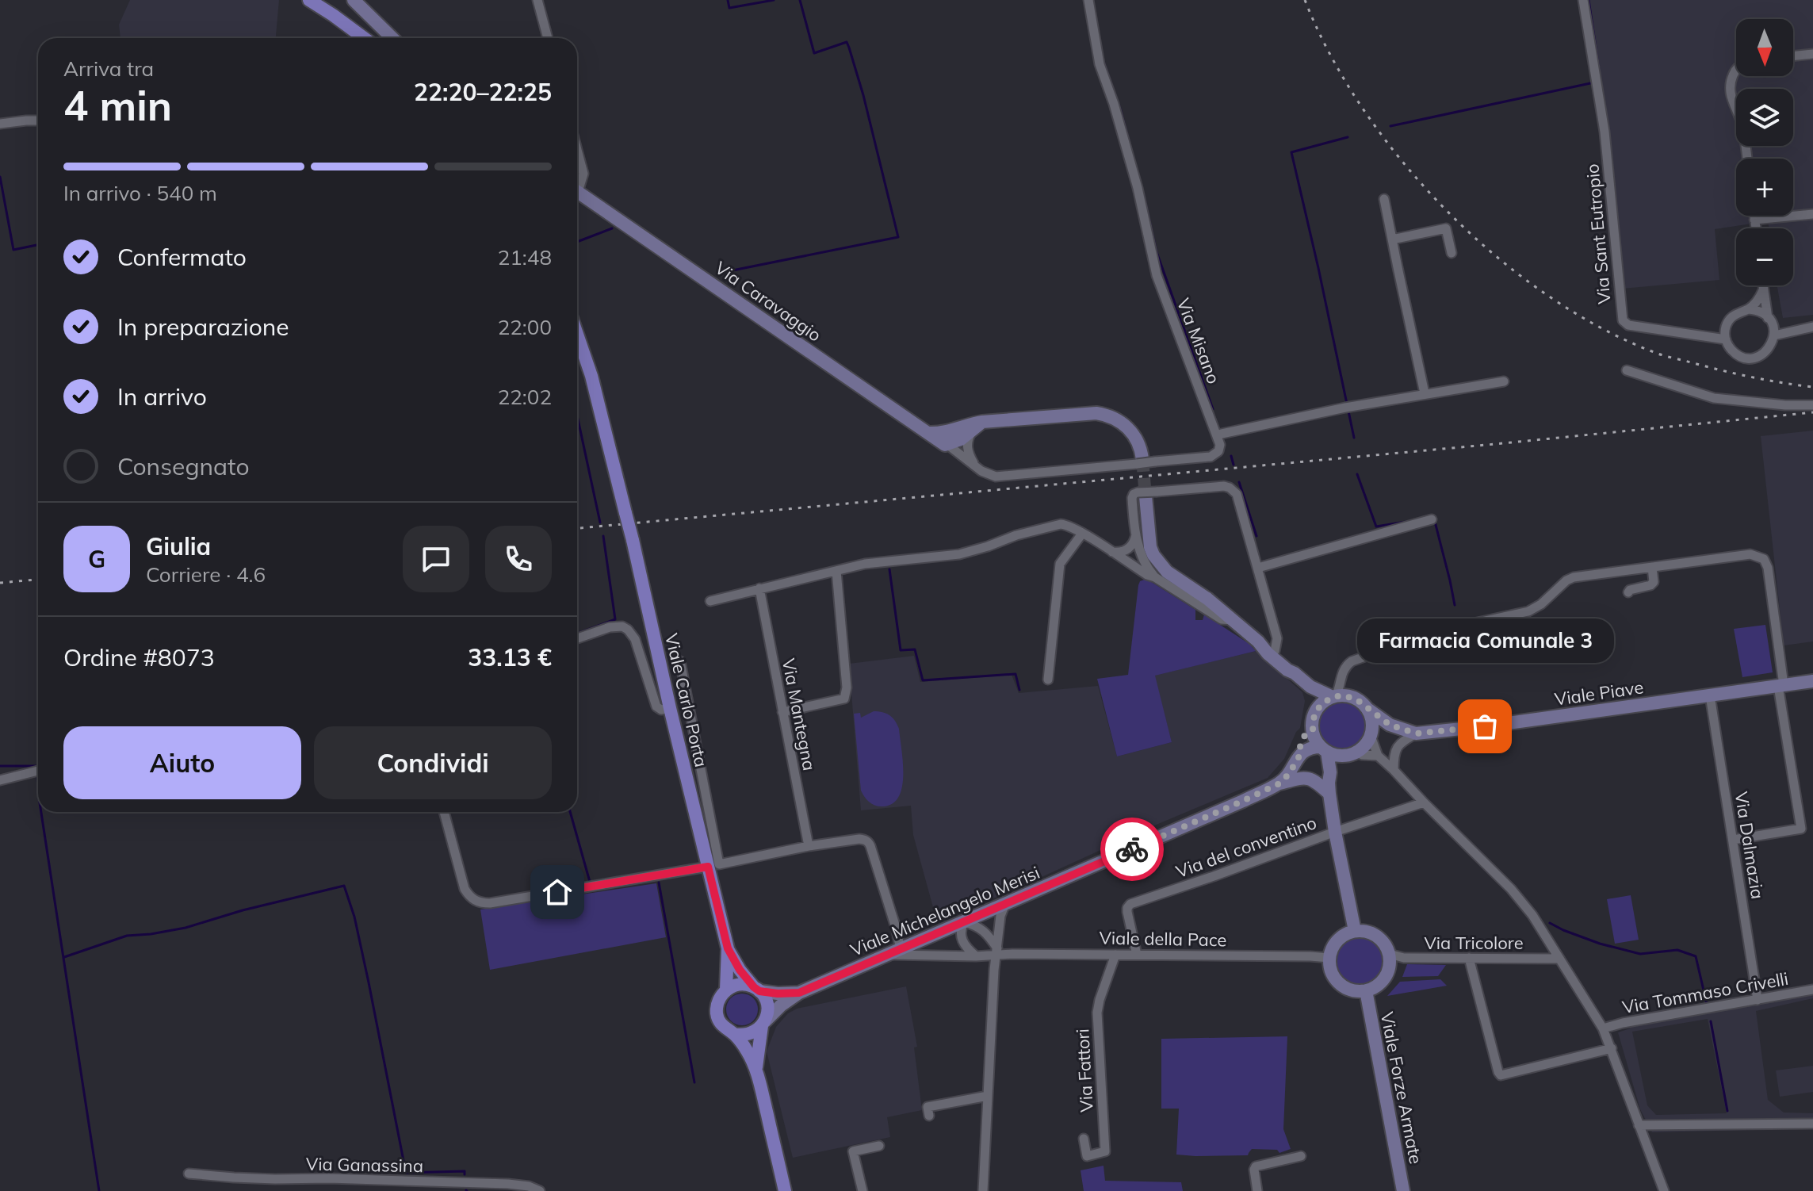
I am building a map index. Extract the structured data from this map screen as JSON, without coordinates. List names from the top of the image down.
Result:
{
  "streets": {
    "main road": ["Viale Carlo Porta"],
    "street": [
      "Via Sant Eutropio",
      "Via Caravaggio",
      "Via Misano",
      "Viale Piave",
      "Via Mantegna",
      "Via Dalmazia",
      "Via del conventino",
      "Viale Michelangelo Merisi",
      "Viale della Pace",
      "Via Tricolore",
      "Via Tommaso Crivelli",
      "Via Fattori",
      "Viale Forze Armate",
      "Via Ganassina"
    ]
  },
  "crossings": [
    ["Via Caravaggio", "Via Misano"],
    ["Viale Piave", "Via Dalmazia"],
    ["Viale Piave", "Viale Michelangelo Merisi"],
    ["Via Dalmazia", "Via Tommaso Crivelli"],
    ["Via del conventino", "Viale della Pace"],
    ["Viale Michelangelo Merisi", "Viale della Pace"],
    ["Viale della Pace", "Via Tricolore"],
    ["Viale della Pace", "Via Fattori"],
    ["Viale della Pace", "Viale Forze Armate"],
    ["Via Tricolore", "Viale Forze Armate"]
  ],
  "places": ["Farmacia Comunale 3"],
  "north": "bottom",
  "page": {
    "map_buttons": ["+", "−"],
    "heading": ["4 min", "Arriva tra", "22:20–22:25"],
    "panel": [
      "Giulia",
      "Corriere · 4.6",
      "Ordine #8073",
      "33.13 €"
    ],
    "bar": "In arrivo · 540 m",
    "list": [
      ["Confermato", "21:48"],
      ["In preparazione", "22:00"],
      ["In arrivo", "22:02"],
      "Consegnato"
    ],
    "round": "G",
    "bubble": "Farmacia Comunale 3",
    "buttons": ["Aiuto", "Condividi"]
  }
}
